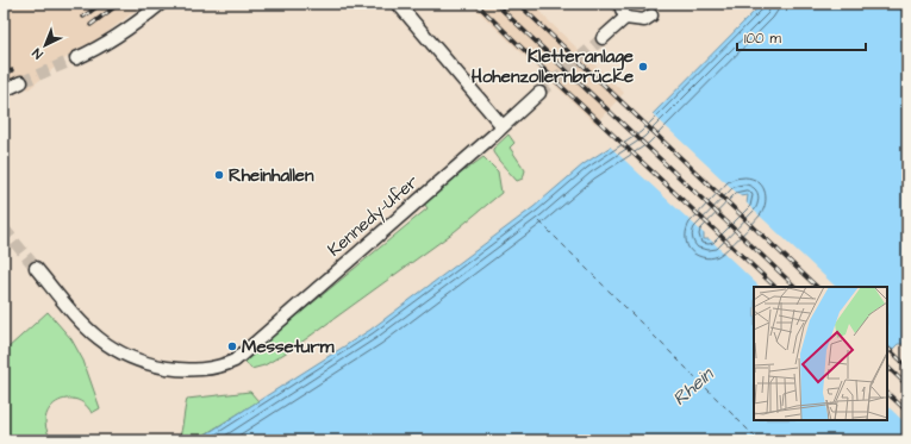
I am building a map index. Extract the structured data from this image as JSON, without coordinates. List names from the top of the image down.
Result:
{
  "streets": {
    "street": ["Kennedy-Ufer"]
  },
  "water": ["Rhein"],
  "places": ["Kletteranlage Hohenzollernbrücke", "Rheinhallen", "Messeturm"],
  "scale_bar": "100 m",
  "north": "bottom left"
}
